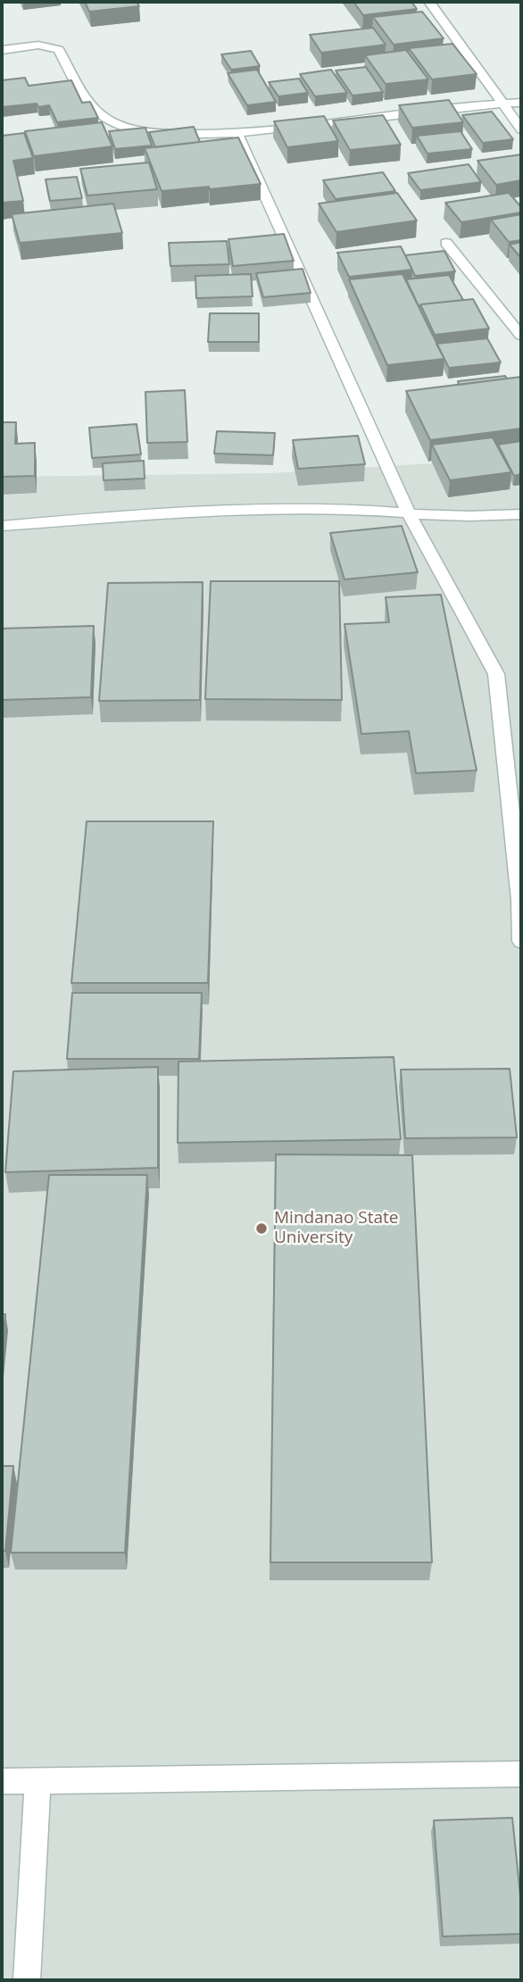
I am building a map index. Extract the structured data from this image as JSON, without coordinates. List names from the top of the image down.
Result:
{
  "places": ["Mindanao State University"]
}
